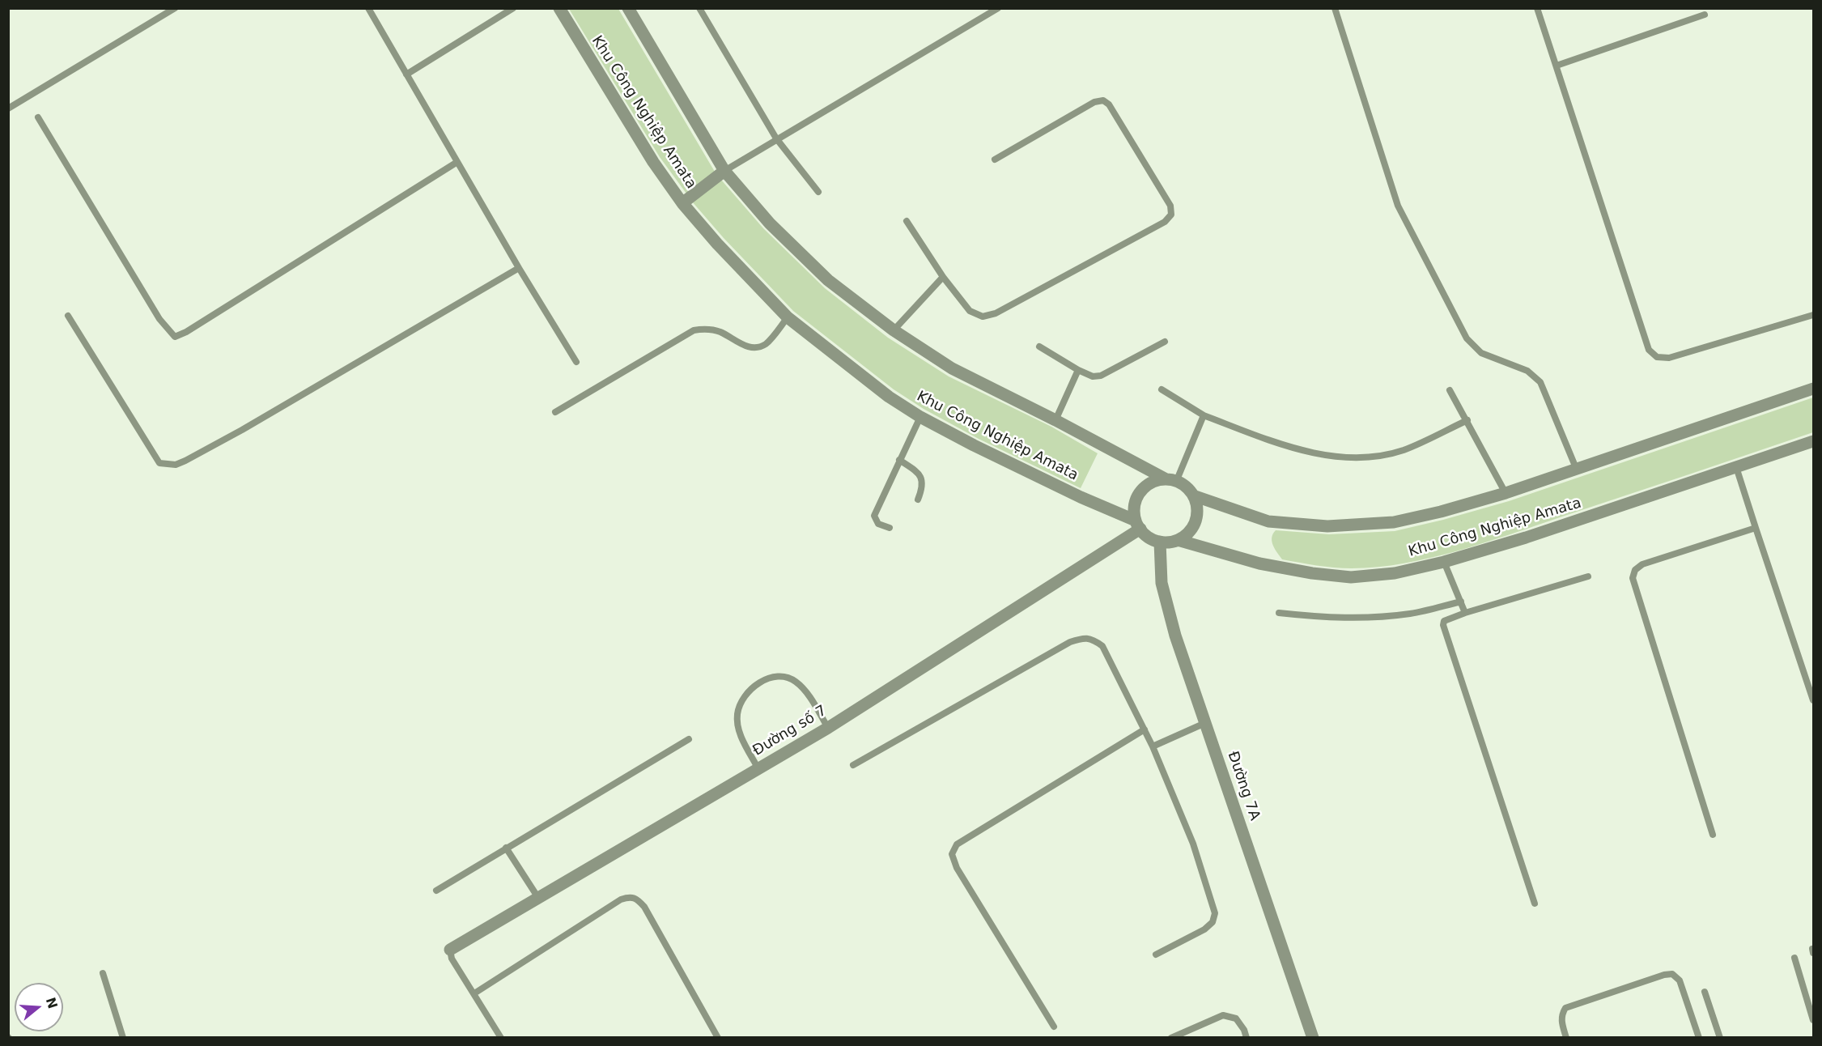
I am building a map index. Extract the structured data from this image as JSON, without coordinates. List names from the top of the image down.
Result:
{
  "streets": {
    "street": ["Khu Công Nghiệp Amata", "Đường số 7", "Đường 7A"]
  },
  "crossings": [
    ["Khu Công Nghiệp Amata", "Đường số 7"],
    ["Khu Công Nghiệp Amata", "Đường 7A"],
    ["Đường số 7", "Đường 7A"]
  ],
  "north": "right"
}
